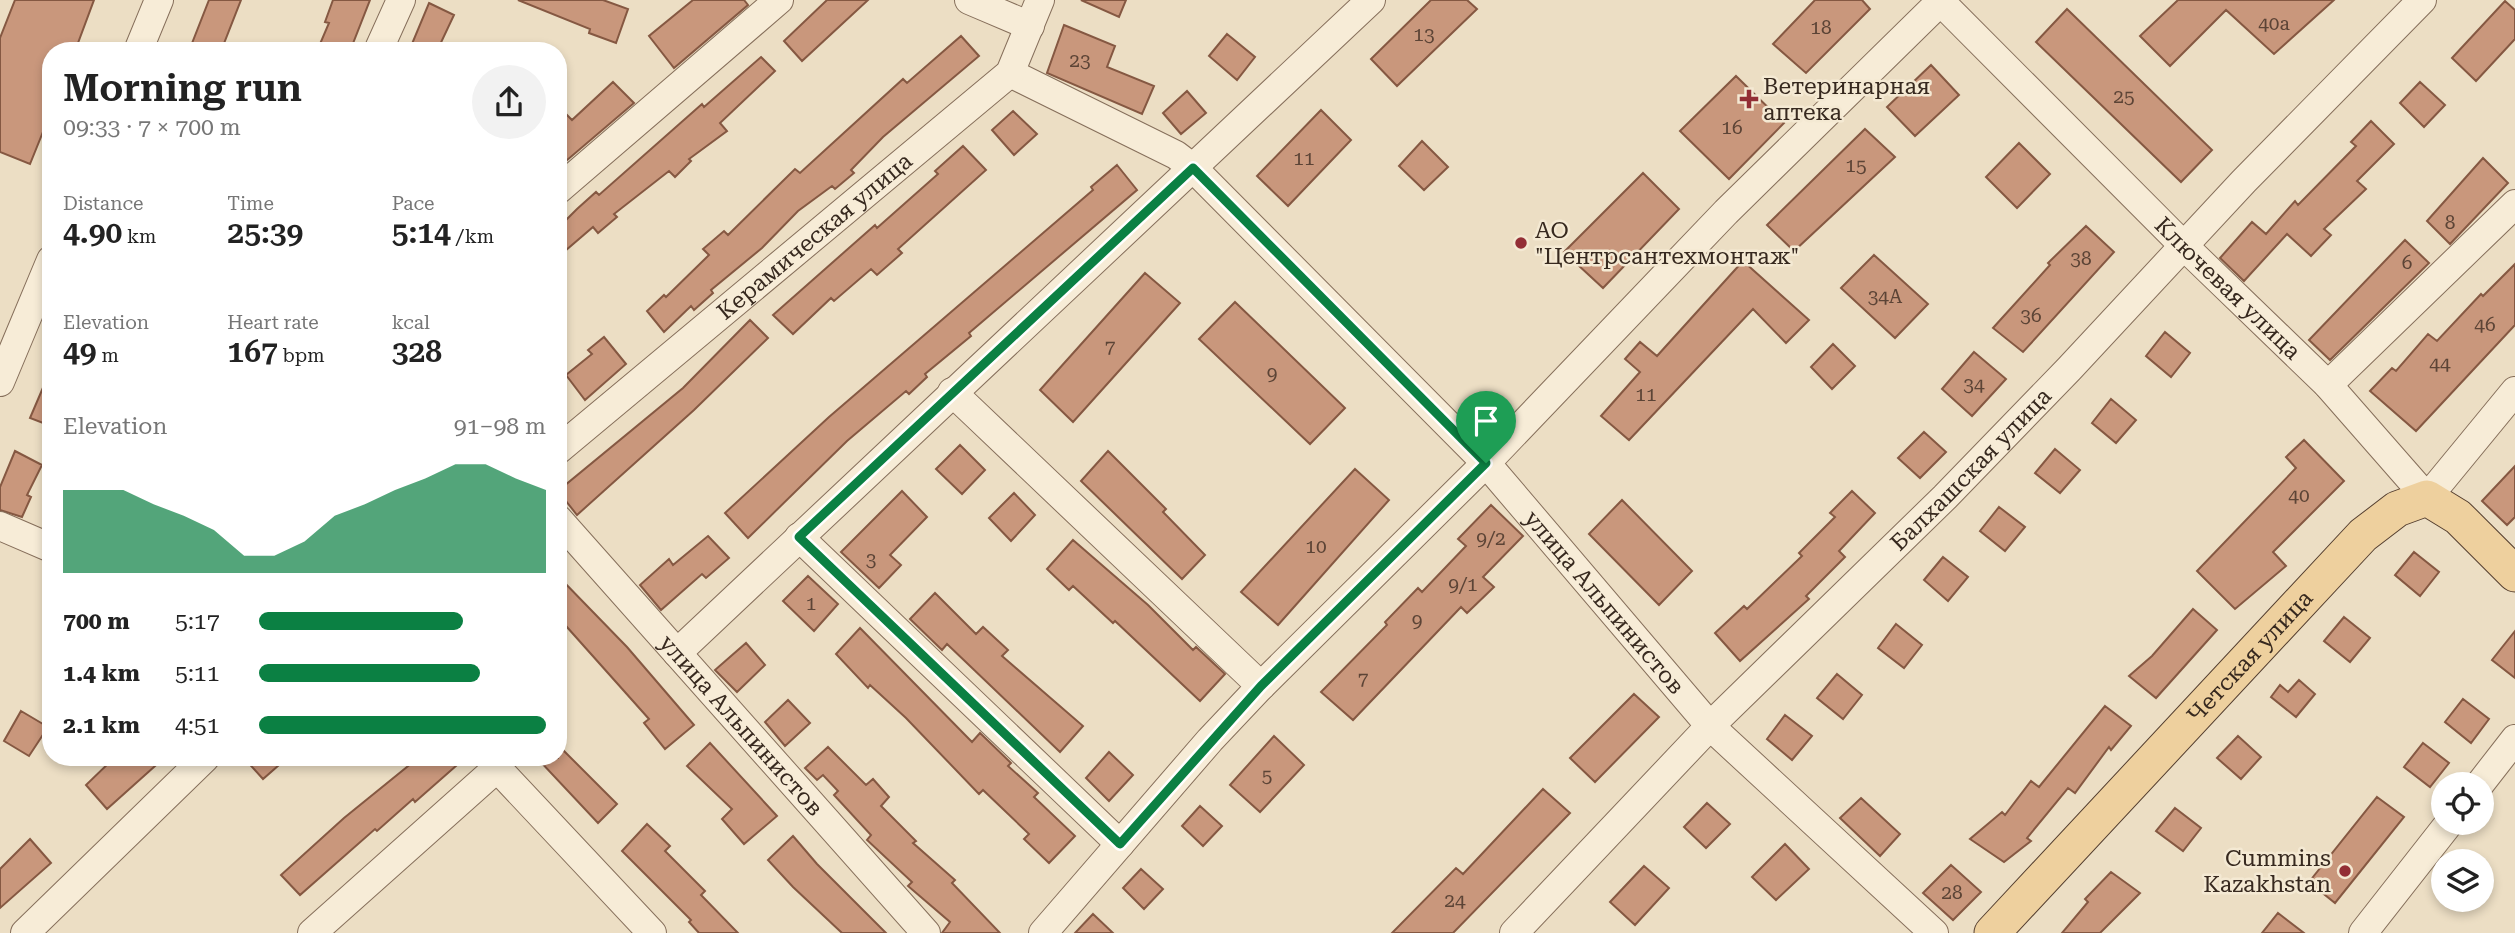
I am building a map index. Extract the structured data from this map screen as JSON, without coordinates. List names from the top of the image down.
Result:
{
  "streets": {
    "main road": ["Ключевая улица", "Четская улица"],
    "street": ["Керамическая улица", "Балхашская улица", "улица Альпинистов"]
  },
  "crossings": [
    ["Керамическая улица", "улица Альпинистов"],
    ["Ключевая улица", "Балхашская улица"],
    ["Ключевая улица", "Четская улица"],
    ["Балхашская улица", "улица Альпинистов"]
  ],
  "places": {
    "health": ["Ветеринарная аптека"],
    "other": ["АО \"Центрсантехмонтаж\"", "Cummins Kazakhstan"]
  },
  "house_numbers": [
    "40а",
    "18",
    "13",
    "23",
    "25",
    "16",
    "11",
    "15",
    "8",
    "38",
    "6",
    "34А",
    "36",
    "46",
    "7",
    "44",
    "9",
    "34",
    "11",
    "40",
    "9/2",
    "10",
    "3",
    "9/1",
    "1",
    "9",
    "7",
    "5",
    "28",
    "24"
  ],
  "page": {
    "heading": ["Morning run", "09:33 · 7 × 700 m"],
    "stats": [
      ["Distance", "4.90 km"],
      ["Time", "25:39"],
      ["Pace", "5:14 /km"],
      ["Elevation", "49 m"],
      ["Heart rate", "167 bpm"],
      ["kcal", "328"]
    ],
    "chart": ["Elevation", "91–98 m"],
    "list": [
      {
        "name": "700 m",
        "note": "5:17"
      },
      {
        "name": "1.4 km",
        "note": "5:11"
      },
      {
        "name": "2.1 km",
        "note": "4:51"
      }
    ]
  }
}
